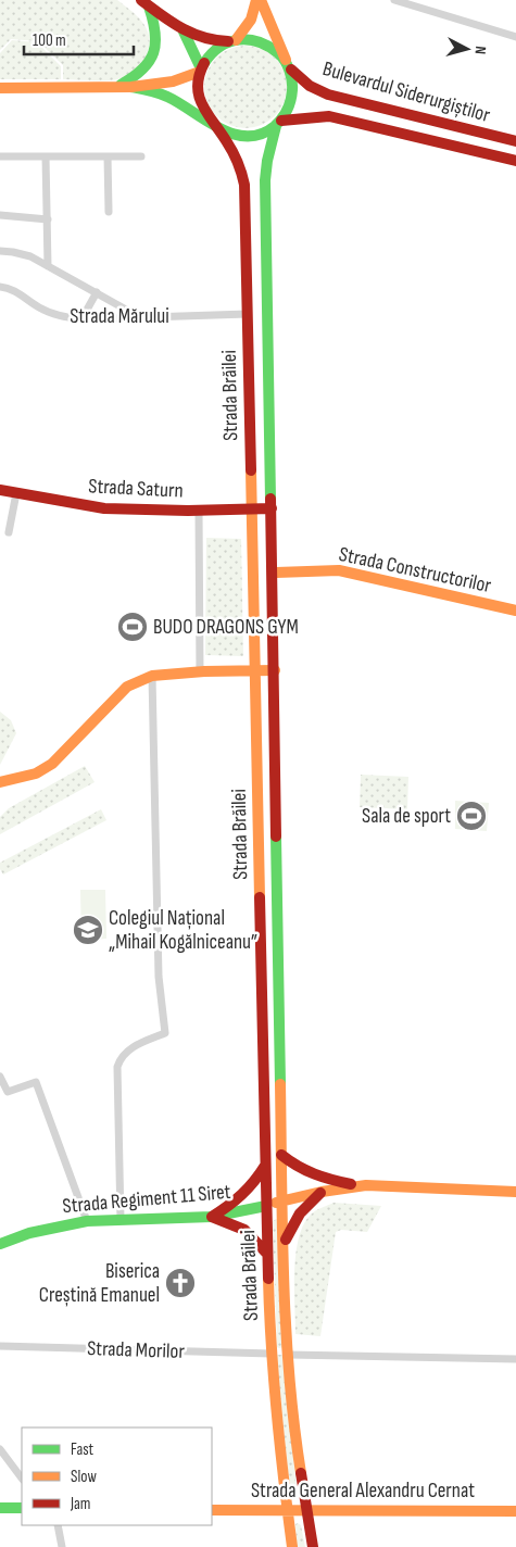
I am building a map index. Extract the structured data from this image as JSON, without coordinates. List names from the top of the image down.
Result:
{
  "streets": {
    "main road": [
      "Bulevardul Siderurgiștilor",
      "Strada Brăilei",
      "Strada Saturn",
      "Strada Constructorilor",
      "Strada Regiment 11 Siret",
      "Strada General Alexandru Cernat"
    ],
    "street": ["Strada Mărului", "Strada Morilor"]
  },
  "crossings": [
    ["Bulevardul Siderurgiștilor", "Strada Brăilei"],
    ["Strada Mărului", "Strada Brăilei"],
    ["Strada Brăilei", "Strada Saturn"],
    ["Strada Brăilei", "Strada Constructorilor"],
    ["Strada Brăilei", "Strada Regiment 11 Siret"],
    ["Strada Brăilei", "Strada Morilor"],
    ["Strada Brăilei", "Strada General Alexandru Cernat"]
  ],
  "places": {
    "sports": ["BUDO DRAGONS GYM", "Sala de sport"],
    "school or university": ["Colegiul Național „Mihail Kogălniceanu”"],
    "church": ["Biserica Creștină Emanuel"]
  },
  "legend": ["Fast", "Slow", "Jam"],
  "scale_bar": "100 m",
  "north": "right"
}
